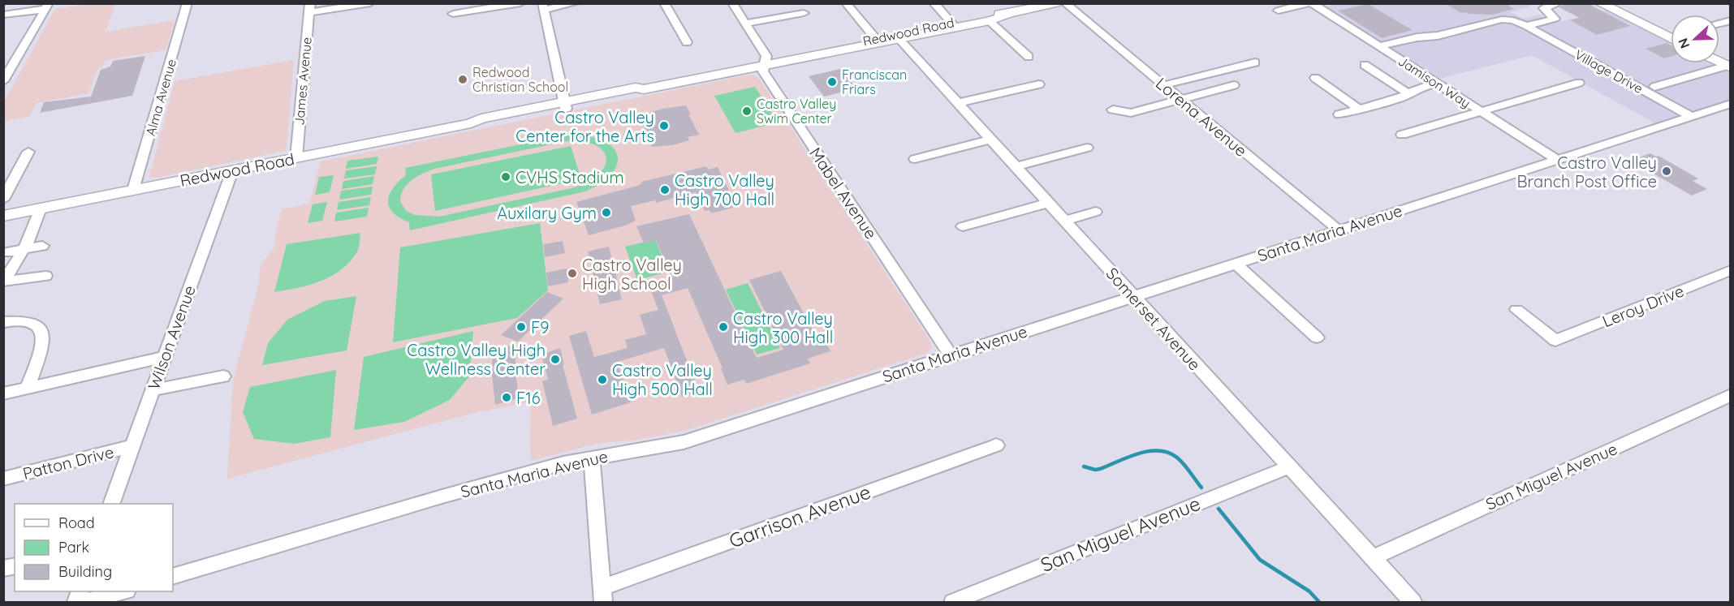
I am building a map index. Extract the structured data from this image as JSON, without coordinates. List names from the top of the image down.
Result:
{
  "streets": {
    "main road": ["Redwood Road"],
    "street": [
      "Village Drive",
      "James Avenue",
      "Jamison Way",
      "Alma Avenue",
      "Lorena Avenue",
      "Mabel Avenue",
      "Santa Maria Avenue",
      "Leroy Drive",
      "Somerset Avenue",
      "Wilson Avenue",
      "Patton Drive",
      "San Miguel Avenue",
      "Garrison Avenue"
    ]
  },
  "crossings": [
    ["Redwood Road", "James Avenue"],
    ["Redwood Road", "Alma Avenue"],
    ["Redwood Road", "Mabel Avenue"],
    ["Redwood Road", "Somerset Avenue"],
    ["Redwood Road", "Wilson Avenue"],
    ["Village Drive", "Santa Maria Avenue"],
    ["Jamison Way", "Santa Maria Avenue"],
    ["Lorena Avenue", "Santa Maria Avenue"],
    ["Mabel Avenue", "Santa Maria Avenue"],
    ["Santa Maria Avenue", "Somerset Avenue"],
    ["Somerset Avenue", "San Miguel Avenue"],
    ["Wilson Avenue", "Patton Drive"]
  ],
  "places": [
    "Redwood Christian School",
    "Franciscan Friars",
    "Castro Valley Swim Center",
    "Castro Valley Center for the Arts",
    "Castro Valley Branch Post Office",
    "CVHS Stadium",
    "Castro Valley High 700 Hall",
    "Auxilary Gym",
    "Castro Valley High School",
    "F9",
    "Castro Valley High 300 Hall",
    "Castro Valley High Wellness Center",
    "Castro Valley High 500 Hall",
    "F16"
  ],
  "legend": ["Road", "Park", "Building"],
  "north": "left"
}
